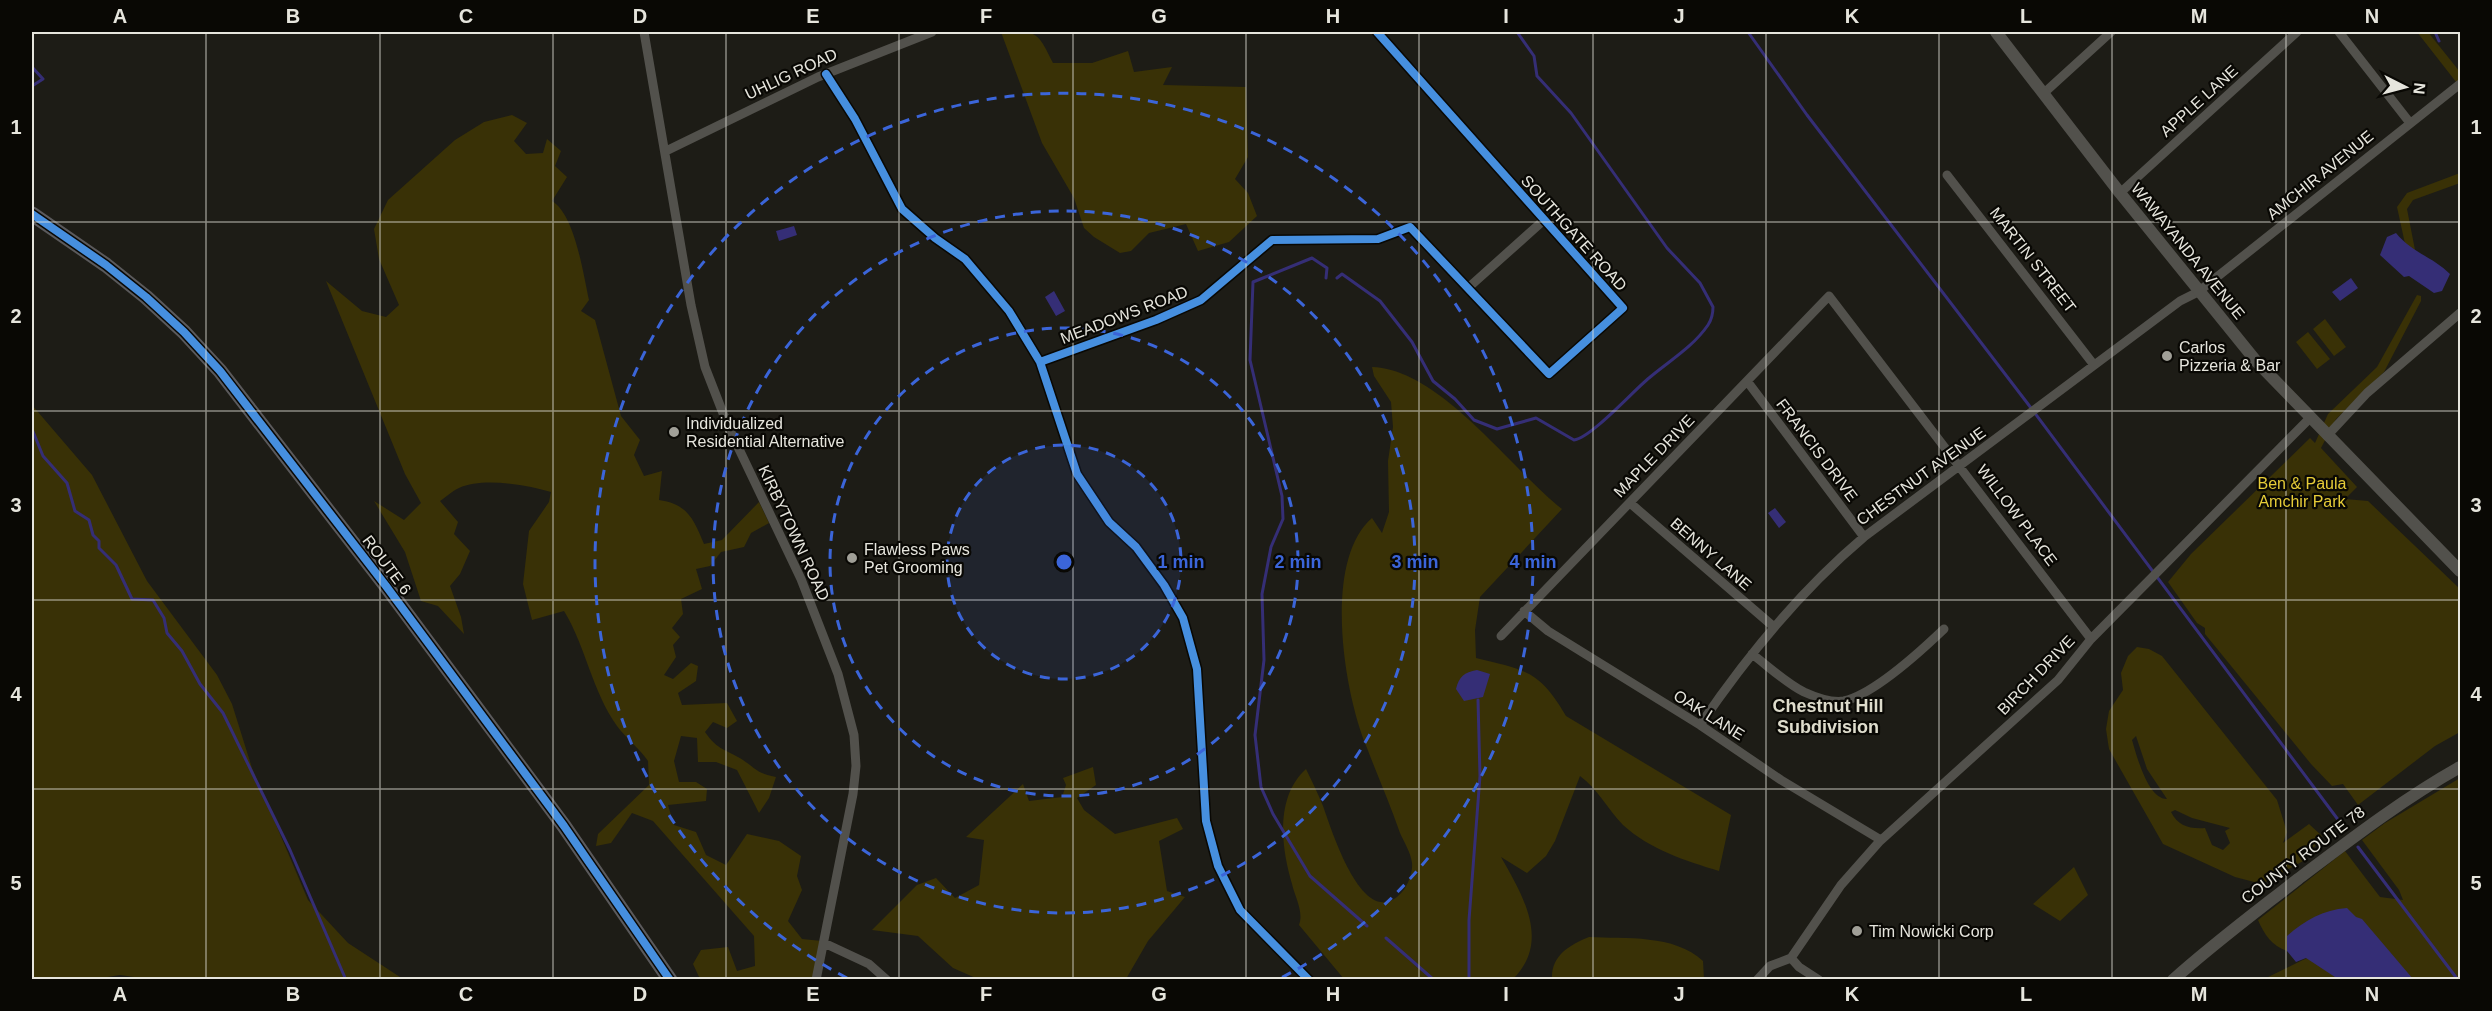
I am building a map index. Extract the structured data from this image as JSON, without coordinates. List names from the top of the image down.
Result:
{
  "streets": {
    "main road": ["ROUTE 6"],
    "street": [
      "UHLIG ROAD",
      "APPLE LANE",
      "AMCHIR AVENUE",
      "SOUTHGATE ROAD",
      "WAWAYANDA AVENUE",
      "MARTIN STREET",
      "MEADOWS ROAD",
      "FRANCIS DRIVE",
      "MAPLE DRIVE",
      "CHESTNUT AVENUE",
      "WILLOW PLACE",
      "KIRBYTOWN ROAD",
      "BENNY LANE",
      "BIRCH DRIVE",
      "OAK LANE",
      "COUNTY ROUTE 78"
    ]
  },
  "crossings": [
    ["UHLIG ROAD", "KIRBYTOWN ROAD"],
    ["APPLE LANE", "WAWAYANDA AVENUE"],
    ["AMCHIR AVENUE", "WAWAYANDA AVENUE"],
    ["AMCHIR AVENUE", "CHESTNUT AVENUE"],
    ["SOUTHGATE ROAD", "MEADOWS ROAD"],
    ["WAWAYANDA AVENUE", "CHESTNUT AVENUE"],
    ["WAWAYANDA AVENUE", "BIRCH DRIVE"],
    ["MARTIN STREET", "CHESTNUT AVENUE"],
    ["FRANCIS DRIVE", "MAPLE DRIVE"],
    ["FRANCIS DRIVE", "CHESTNUT AVENUE"],
    ["MAPLE DRIVE", "WILLOW PLACE"],
    ["MAPLE DRIVE", "BENNY LANE"],
    ["MAPLE DRIVE", "OAK LANE"],
    ["CHESTNUT AVENUE", "WILLOW PLACE"],
    ["CHESTNUT AVENUE", "BENNY LANE"],
    ["CHESTNUT AVENUE", "OAK LANE"],
    ["WILLOW PLACE", "BIRCH DRIVE"],
    ["BIRCH DRIVE", "OAK LANE"]
  ],
  "districts": ["Chestnut Hill Subdivision"],
  "parks": ["Ben & Paula Amchir Park"],
  "places": [
    "Carlos Pizzeria & Bar",
    "Individualized Residential Alternative",
    "Flawless Paws Pet Grooming",
    "Tim Nowicki Corp"
  ],
  "north": "right",
  "grid": {
    "columns": [
      "A",
      "B",
      "C",
      "D",
      "E",
      "F",
      "G",
      "H",
      "I",
      "J",
      "K",
      "L",
      "M",
      "N"
    ],
    "rows": [
      "1",
      "2",
      "3",
      "4",
      "5"
    ]
  },
  "rings": [
    "1 min",
    "2 min",
    "3 min",
    "4 min"
  ]
}
